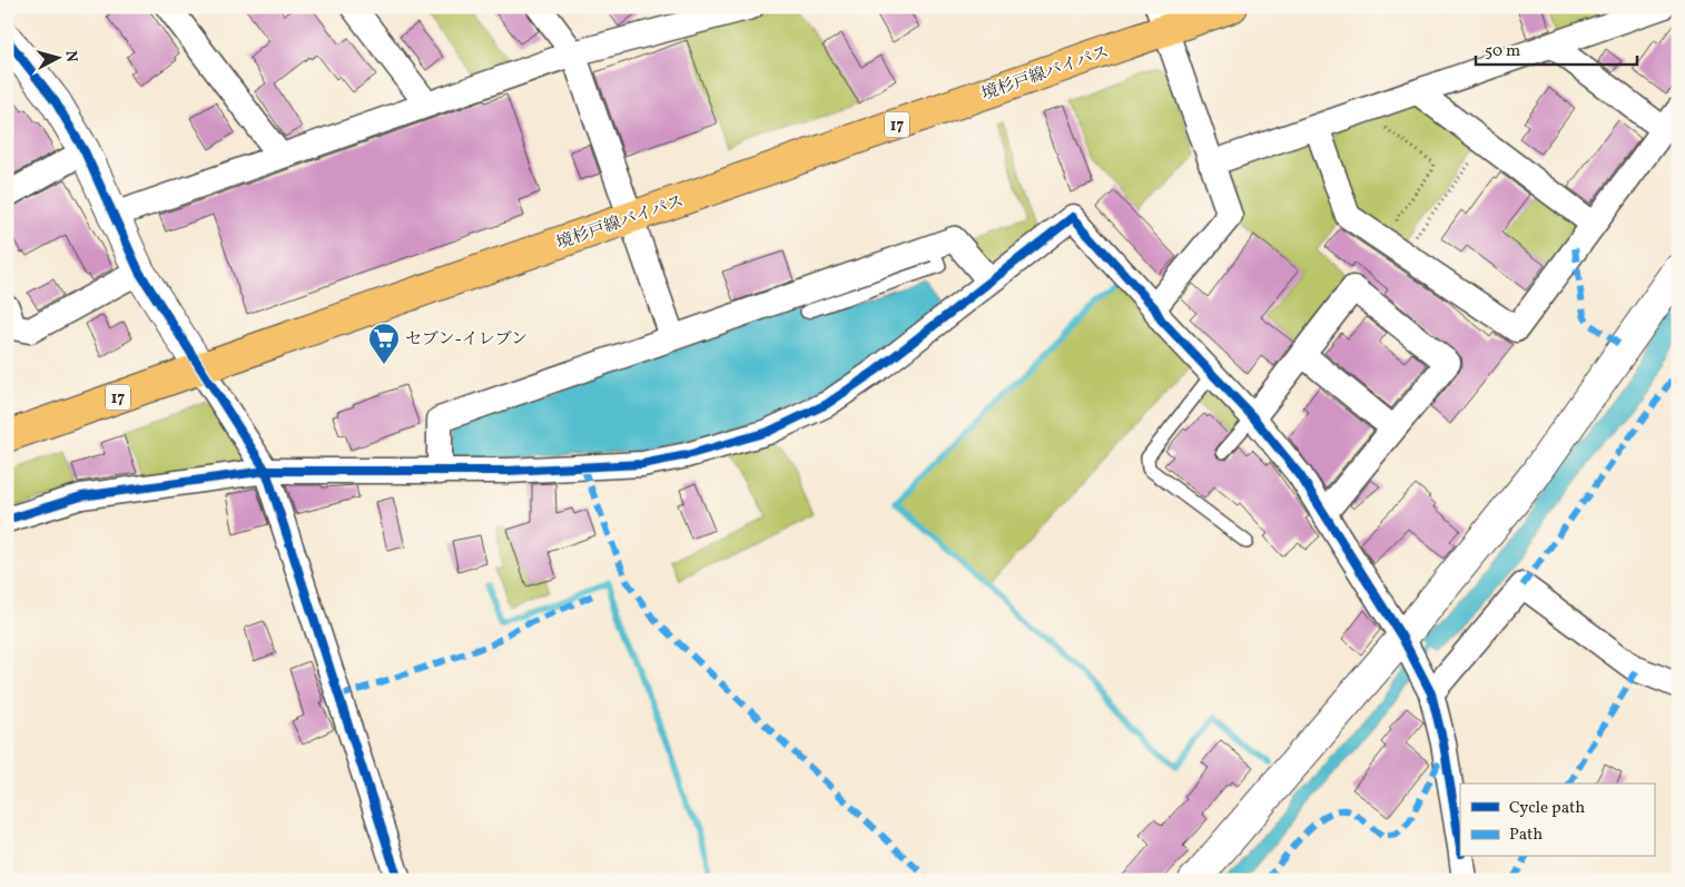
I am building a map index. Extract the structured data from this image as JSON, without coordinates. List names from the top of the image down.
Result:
{
  "streets": {
    "main road": ["境杉戸線バイパス", "17"]
  },
  "places": {
    "supermarket": ["セブン-イレブン"]
  },
  "legend": ["Cycle path", "Path"],
  "scale_bar": "50 m",
  "north": "right"
}
